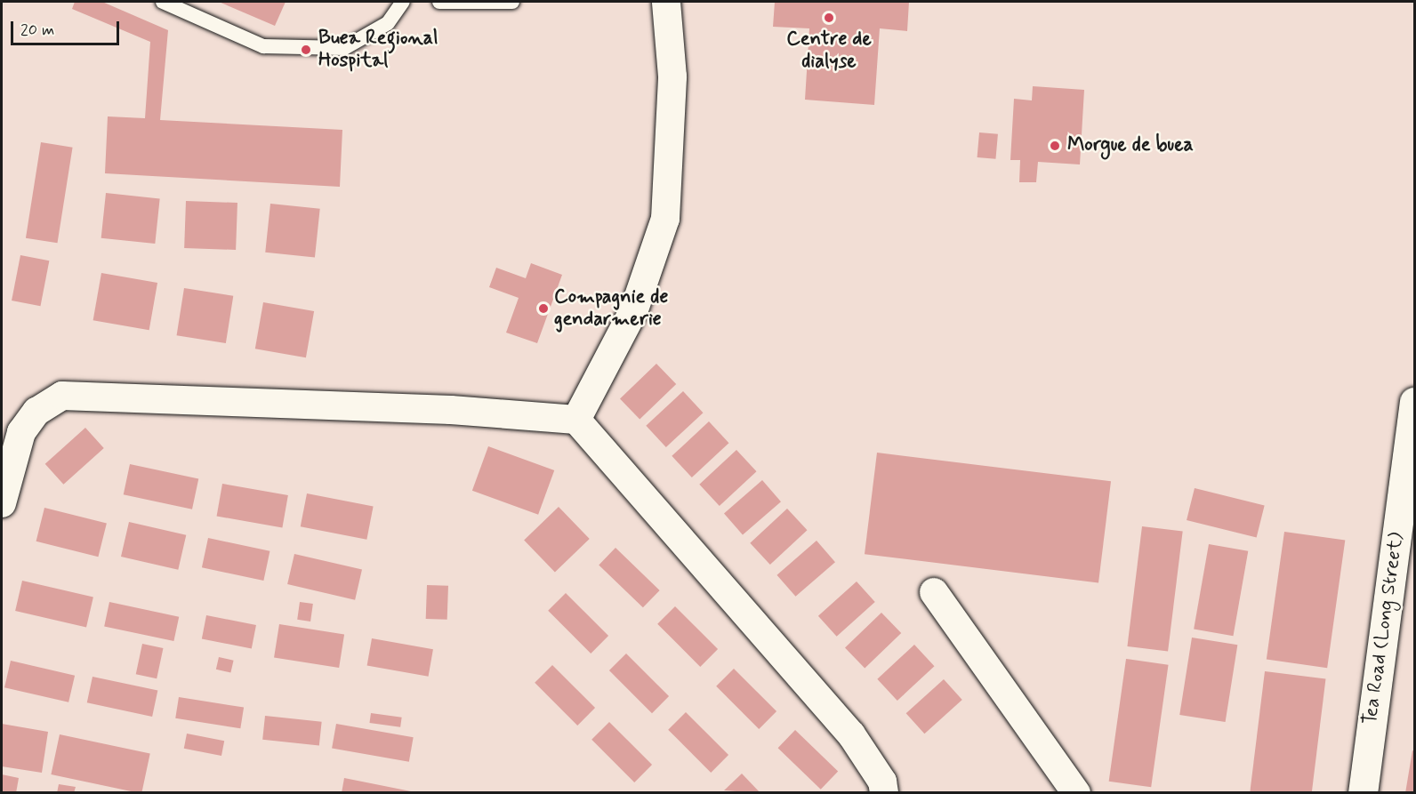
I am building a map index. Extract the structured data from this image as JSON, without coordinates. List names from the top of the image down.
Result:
{
  "streets": {
    "main road": ["Tea Road (Long Street)"]
  },
  "places": [
    "Centre de dialyse",
    "Buea Regional Hospital",
    "Morgue de buea",
    "Compagnie de gendarmerie"
  ],
  "scale_bar": "20 m"
}
